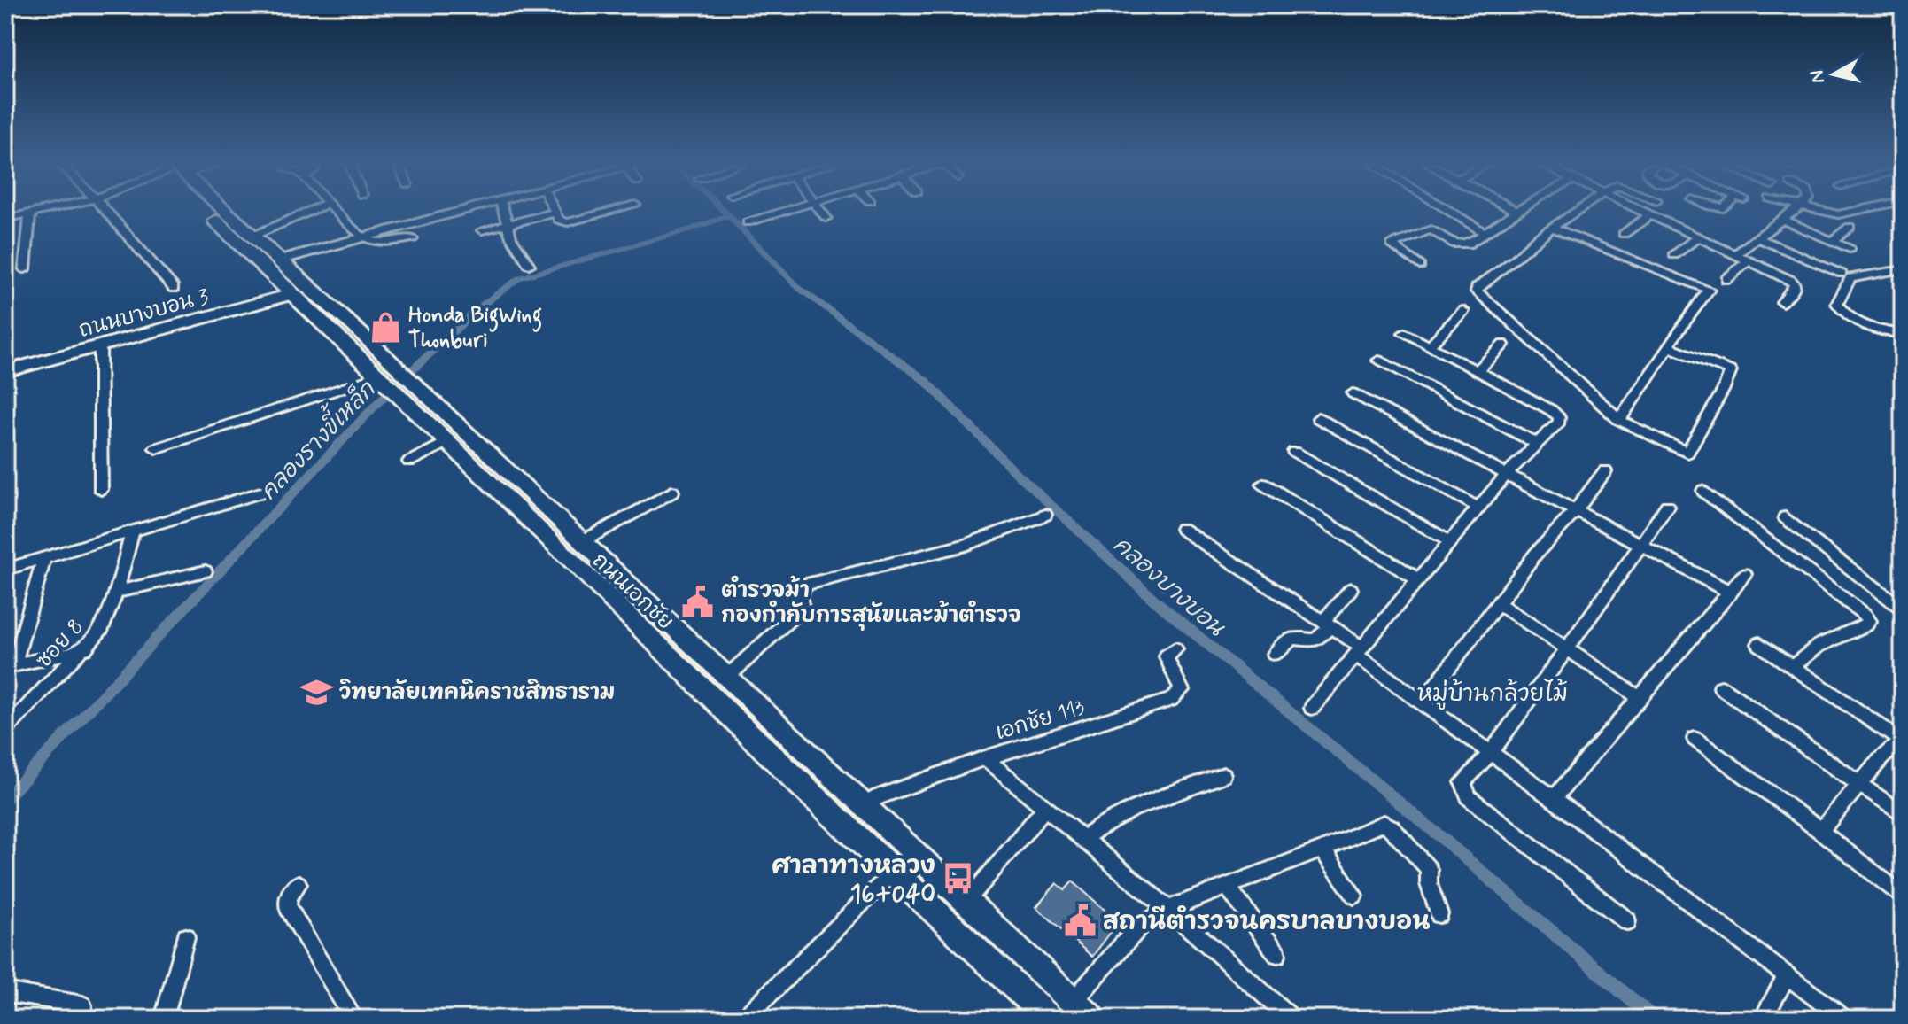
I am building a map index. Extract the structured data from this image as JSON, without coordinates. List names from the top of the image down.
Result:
{
  "streets": {
    "main road": ["ถนนบางบอน 3", "ถนนเอกชัย"],
    "street": ["ซอย 8", "เอกชัย 113"]
  },
  "crossings": [
    ["ถนนบางบอน 3", "ถนนเอกชัย"],
    ["ถนนเอกชัย", "เอกชัย 113"]
  ],
  "districts": ["หมู่บ้านกล้วยไม้"],
  "water": ["คลองรางขี้เหล็ก", "คลองบางบอน"],
  "places": {
    "shop": ["Honda BigWing Thonburi"],
    "public building": ["ตำรวจม้า กองกำกับการสุนัขและม้าตำรวจ", "สถานีตำรวจนครบาลบางบอน"],
    "school or university": ["วิทยาลัยเทคนิคราชสิทธาราม"],
    "bus stop": ["ศาลาทางหลวง 16+040"]
  },
  "north": "left"
}
